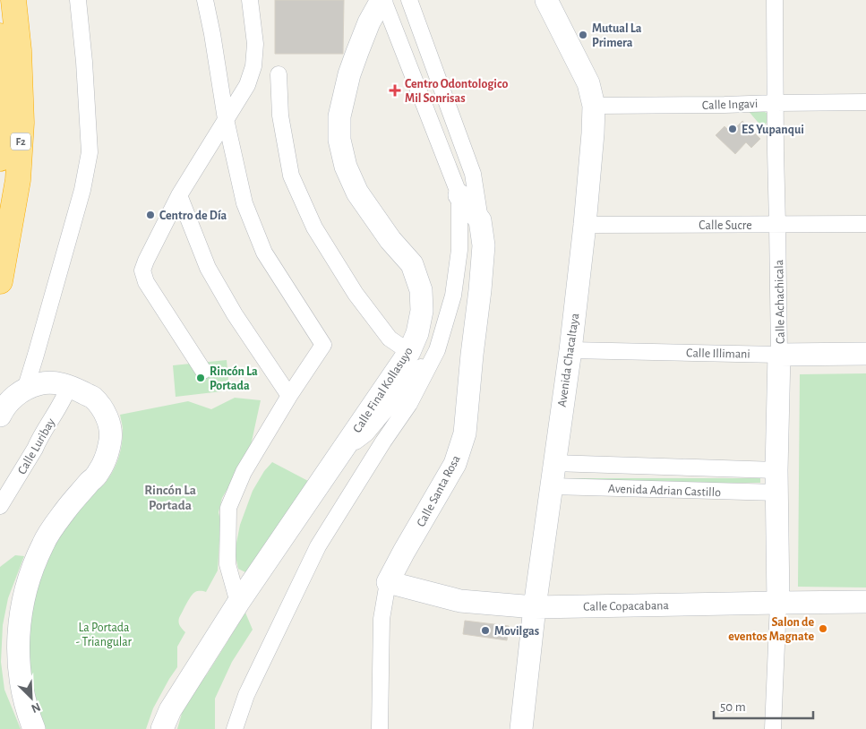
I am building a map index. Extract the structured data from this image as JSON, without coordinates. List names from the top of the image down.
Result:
{
  "streets": {
    "highway": ["F2"],
    "street": [
      "Calle Ingavi",
      "Calle Sucre",
      "Calle Achachicala",
      "Calle Illimani",
      "Avenida Chacaltaya",
      "Calle Final Kollasuyo",
      "Calle Luribay",
      "Avenida Adrian Castillo",
      "Calle Santa Rosa",
      "Calle Copacabana"
    ]
  },
  "crossings": [
    ["Calle Ingavi", "Calle Achachicala"],
    ["Calle Ingavi", "Avenida Chacaltaya"],
    ["Calle Sucre", "Calle Achachicala"],
    ["Calle Sucre", "Avenida Chacaltaya"],
    ["Calle Achachicala", "Calle Illimani"],
    ["Calle Achachicala", "Avenida Adrian Castillo"],
    ["Calle Achachicala", "Calle Copacabana"],
    ["Calle Illimani", "Avenida Chacaltaya"],
    ["Avenida Chacaltaya", "Avenida Adrian Castillo"],
    ["Avenida Chacaltaya", "Calle Copacabana"],
    ["Calle Santa Rosa", "Calle Copacabana"]
  ],
  "districts": ["Rincón La Portada"],
  "parks": ["La Portada - Triangular"],
  "places": {
    "other": [
      "Mutual La Primera",
      "ES Yupanqui",
      "Centro de Día",
      "Rincón La Portada",
      "Salon de eventos Magnate",
      "Movilgas"
    ],
    "health": ["Centro Odontologico Mil Sonrisas"]
  },
  "scale_bar": "50 m",
  "north": "bottom right"
}
